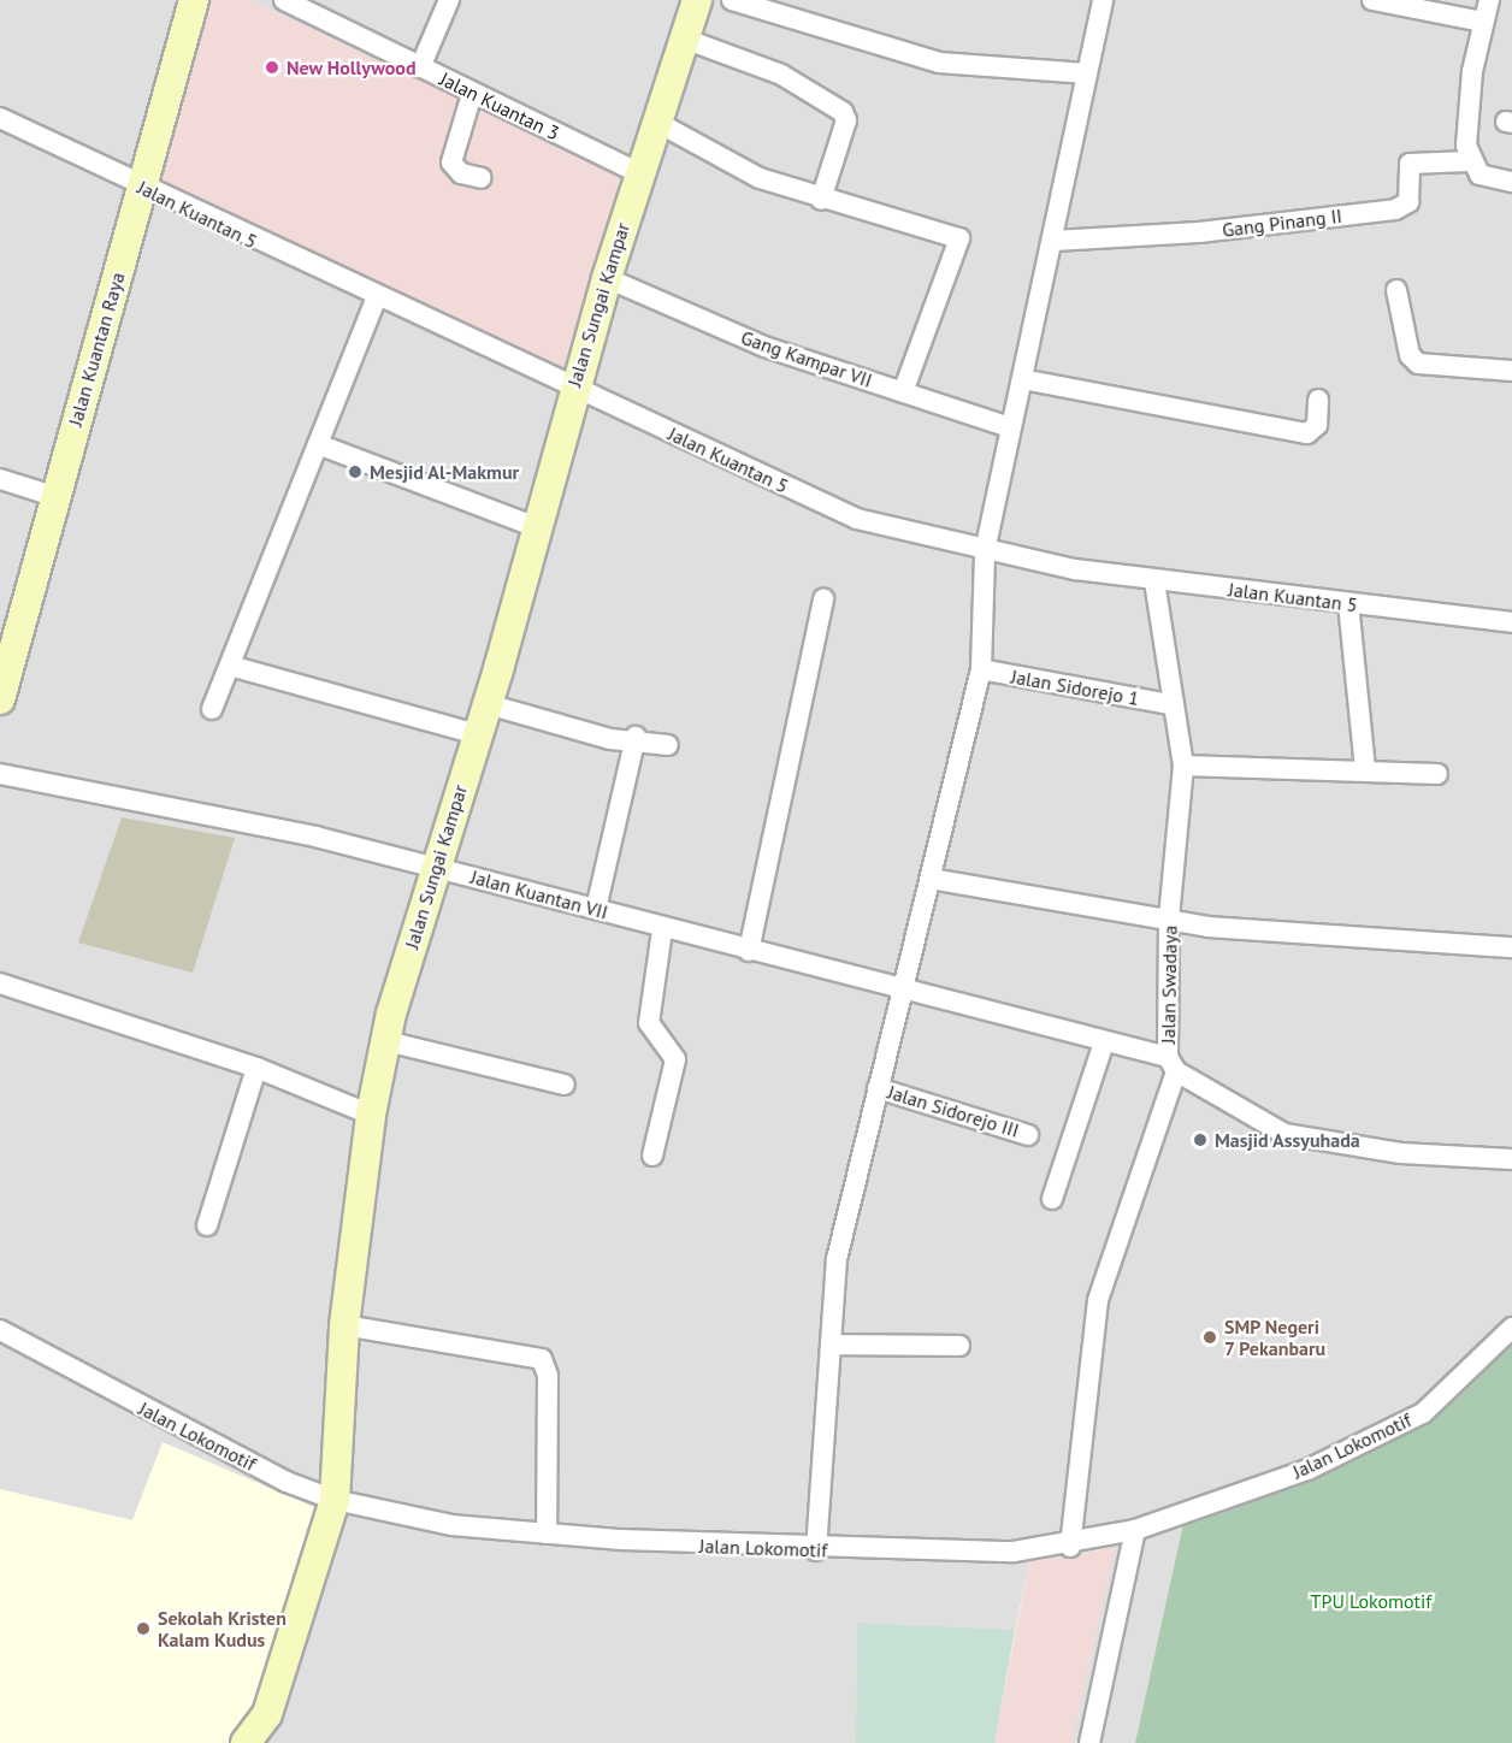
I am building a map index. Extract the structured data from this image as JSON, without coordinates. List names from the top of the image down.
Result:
{
  "streets": {
    "street": [
      "Jalan Kuantan 3",
      "Jalan Kuantan 5",
      "Gang Pinang II",
      "Jalan Sungai Kampar",
      "Jalan Kuantan Raya",
      "Gang Kampar VII",
      "Jalan Sidorejo 1",
      "Jalan Kuantan VII",
      "Jalan Swadaya",
      "Jalan Sidorejo III",
      "Jalan Lokomotif"
    ]
  },
  "crossings": [
    ["Jalan Kuantan 3", "Jalan Sungai Kampar"],
    ["Jalan Kuantan 5", "Jalan Sungai Kampar"],
    ["Jalan Kuantan 5", "Jalan Kuantan Raya"],
    ["Jalan Kuantan 5", "Jalan Swadaya"],
    ["Jalan Sungai Kampar", "Gang Kampar VII"],
    ["Jalan Sungai Kampar", "Jalan Kuantan VII"],
    ["Jalan Sungai Kampar", "Jalan Lokomotif"],
    ["Jalan Sidorejo 1", "Jalan Swadaya"],
    ["Jalan Kuantan VII", "Jalan Swadaya"],
    ["Jalan Swadaya", "Jalan Lokomotif"]
  ],
  "parks": ["TPU Lokomotif"],
  "places": [
    "New Hollywood",
    "Mesjid Al-Makmur",
    "Masjid Assyuhada",
    "SMP Negeri 7 Pekanbaru",
    "Sekolah Kristen Kalam Kudus"
  ]
}
